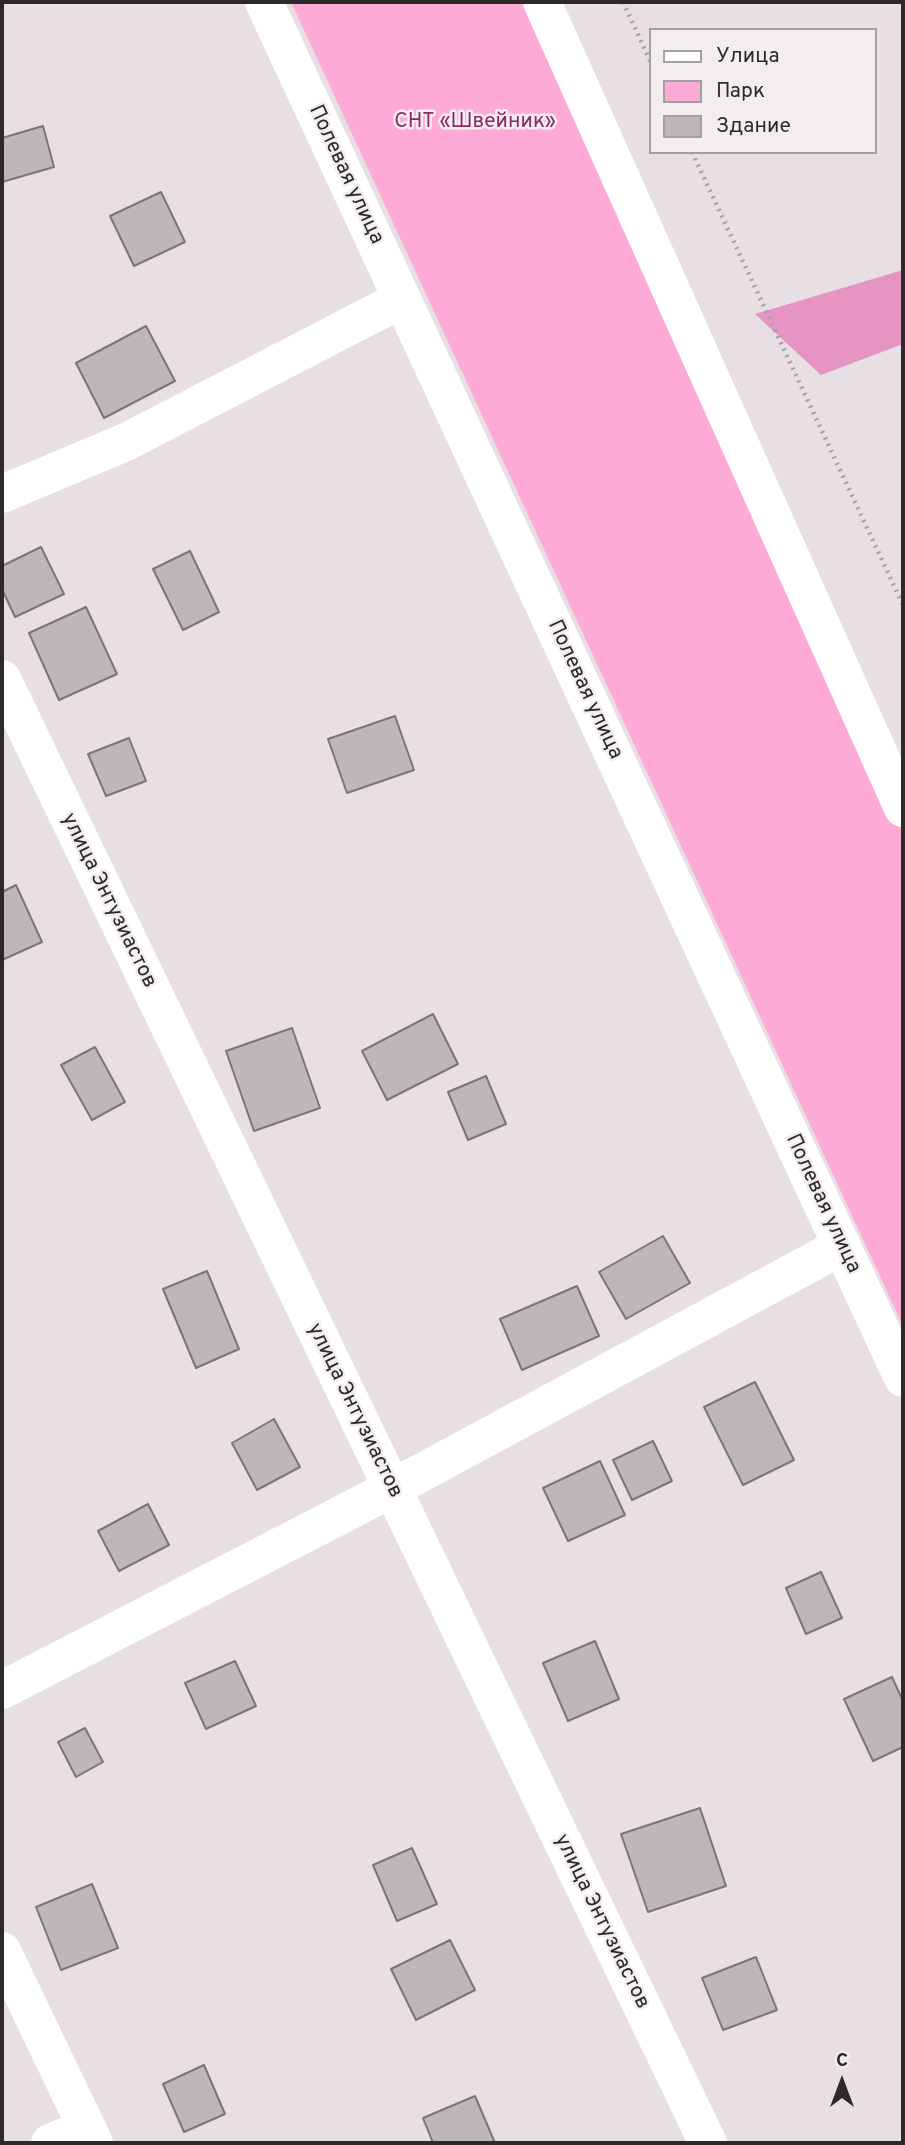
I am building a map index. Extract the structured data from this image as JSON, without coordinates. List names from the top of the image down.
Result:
{
  "streets": {
    "street": ["Полевая улица", "улица Энтузиастов"]
  },
  "parks": ["СНТ «Швейник»"],
  "legend": ["Улица", "Парк", "Здание"],
  "north": "top"
}
